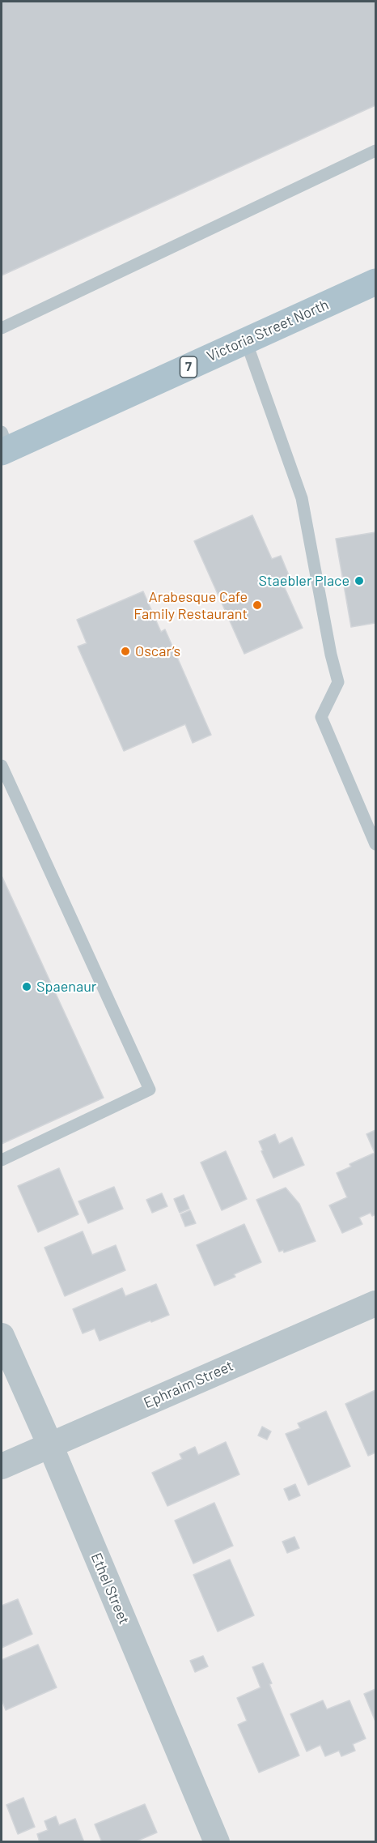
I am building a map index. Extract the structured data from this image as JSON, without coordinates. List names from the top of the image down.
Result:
{
  "streets": {
    "main road": ["Victoria Street North", "7"],
    "street": ["Ephraim Street", "Ethel Street"]
  },
  "crossings": [
    ["Ephraim Street", "Ethel Street"]
  ],
  "places": [
    "Staebler Place",
    "Arabesque Cafe Family Restaurant",
    "Oscar’s",
    "Spaenaur"
  ]
}
